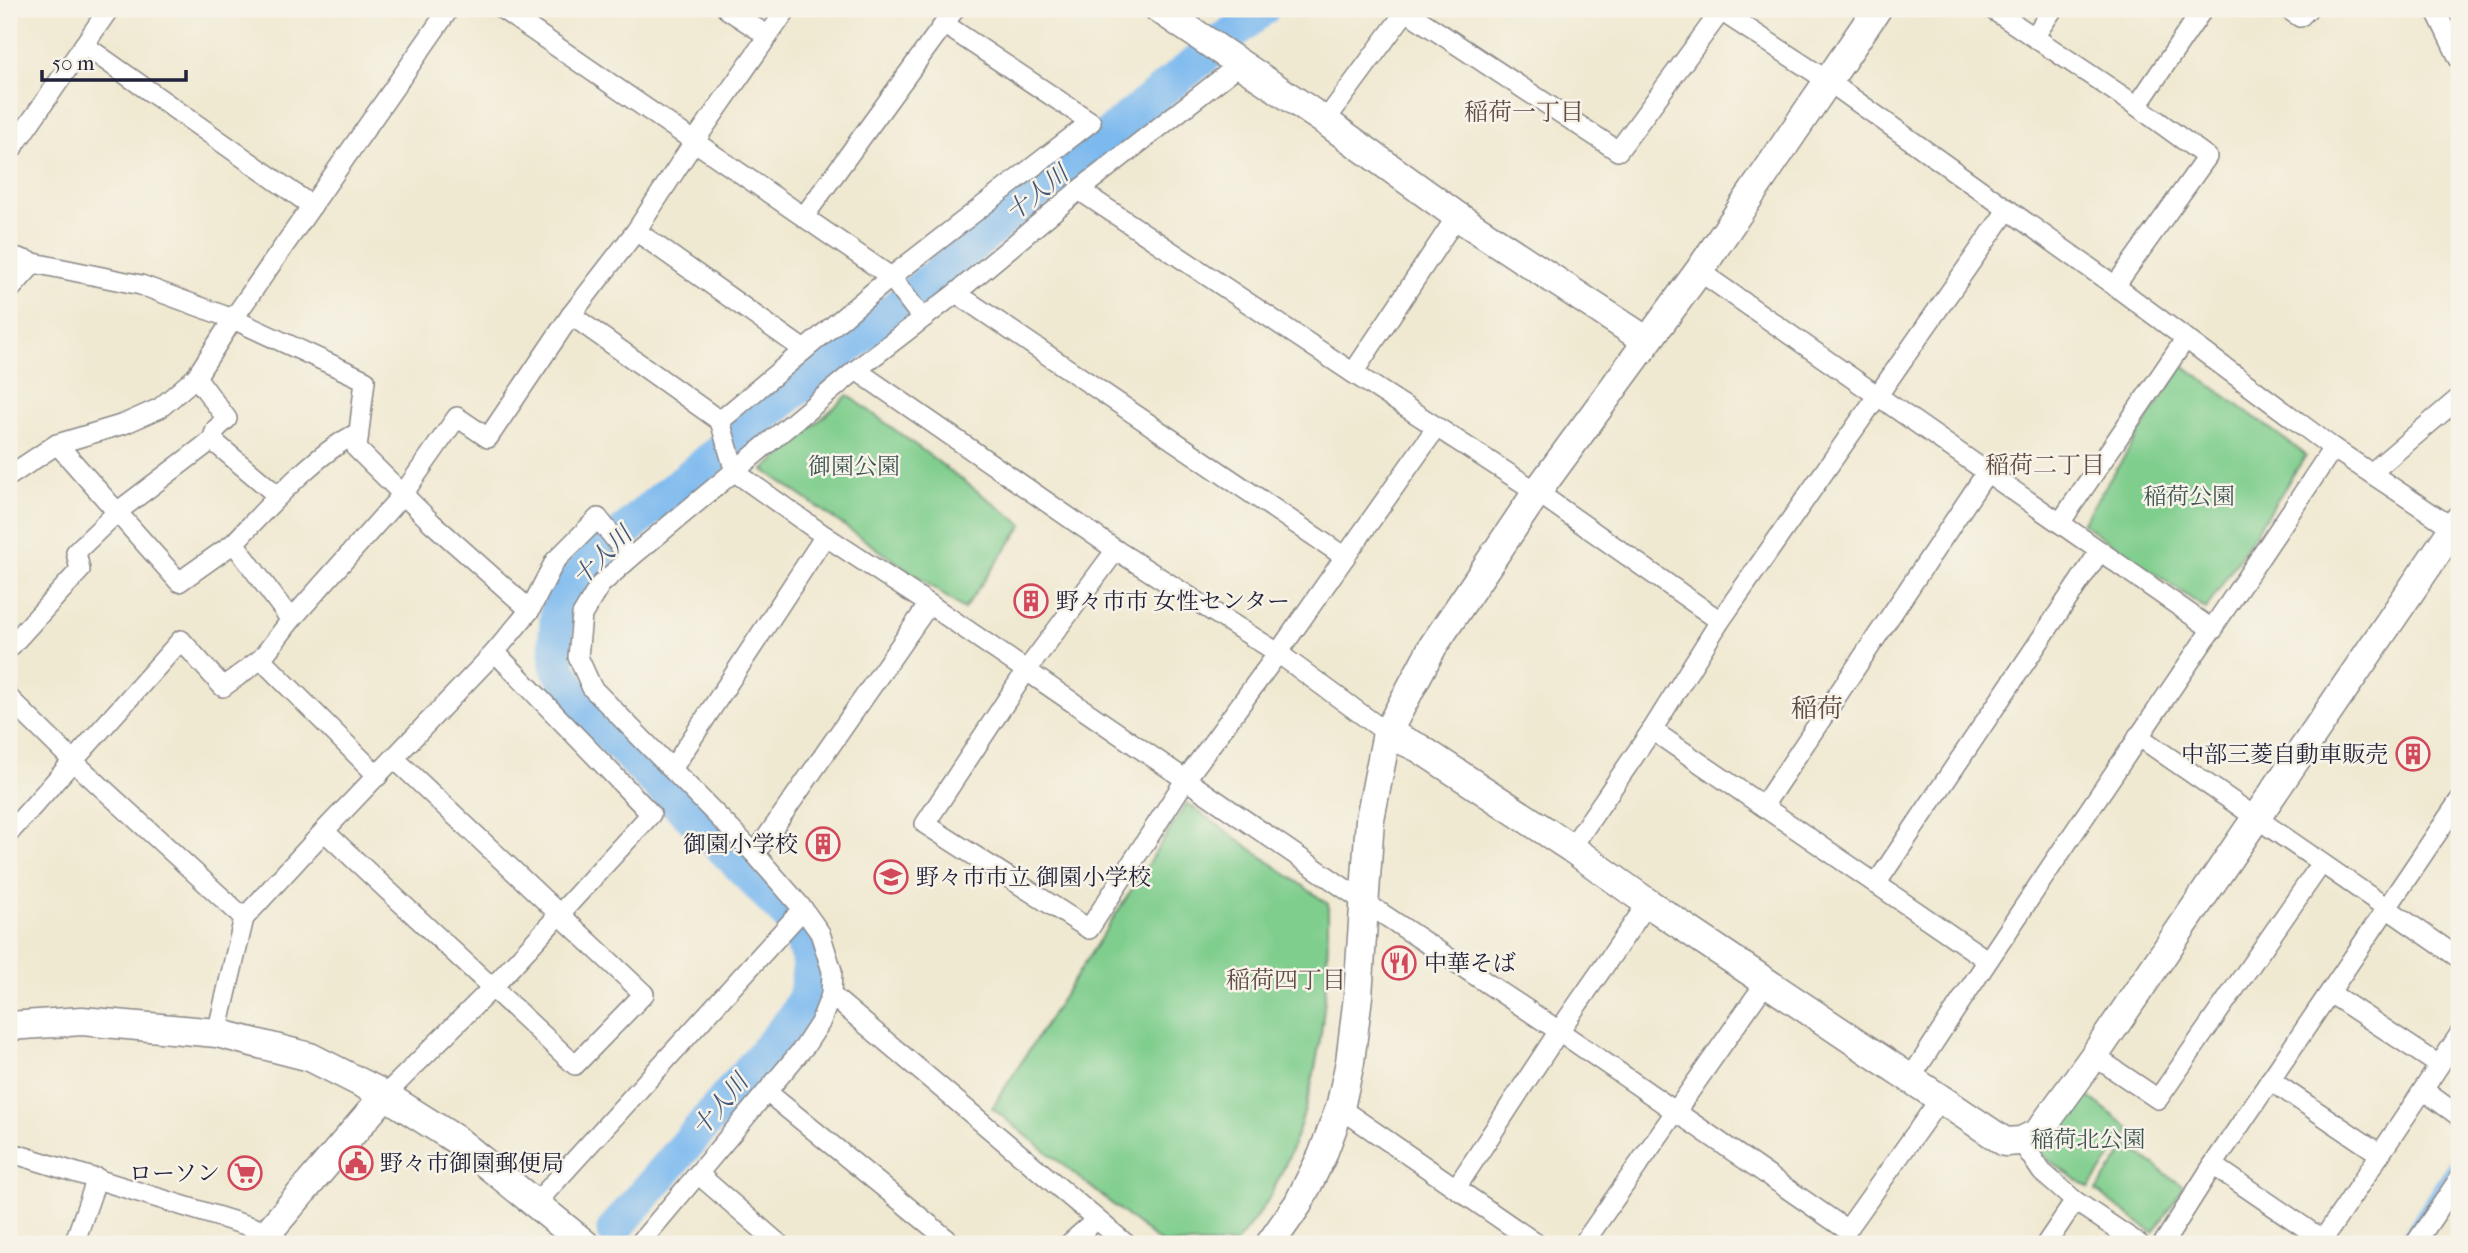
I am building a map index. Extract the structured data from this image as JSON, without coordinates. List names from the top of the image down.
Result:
{
  "districts": [
    "稲荷一丁目",
    "稲荷二丁目",
    "稲荷",
    "稲荷四丁目"
  ],
  "water": ["十人川"],
  "parks": ["御園公園", "稲荷公園", "稲荷北公園"],
  "places": {
    "building": ["野々市市 女性センター", "中部三菱自動車販売", "御園小学校"],
    "school or university": ["野々市市立 御園小学校"],
    "restaurant": ["中華そば"],
    "public building": ["野々市御園郵便局"],
    "supermarket": ["ローソン"]
  },
  "scale_bar": "50 m"
}
